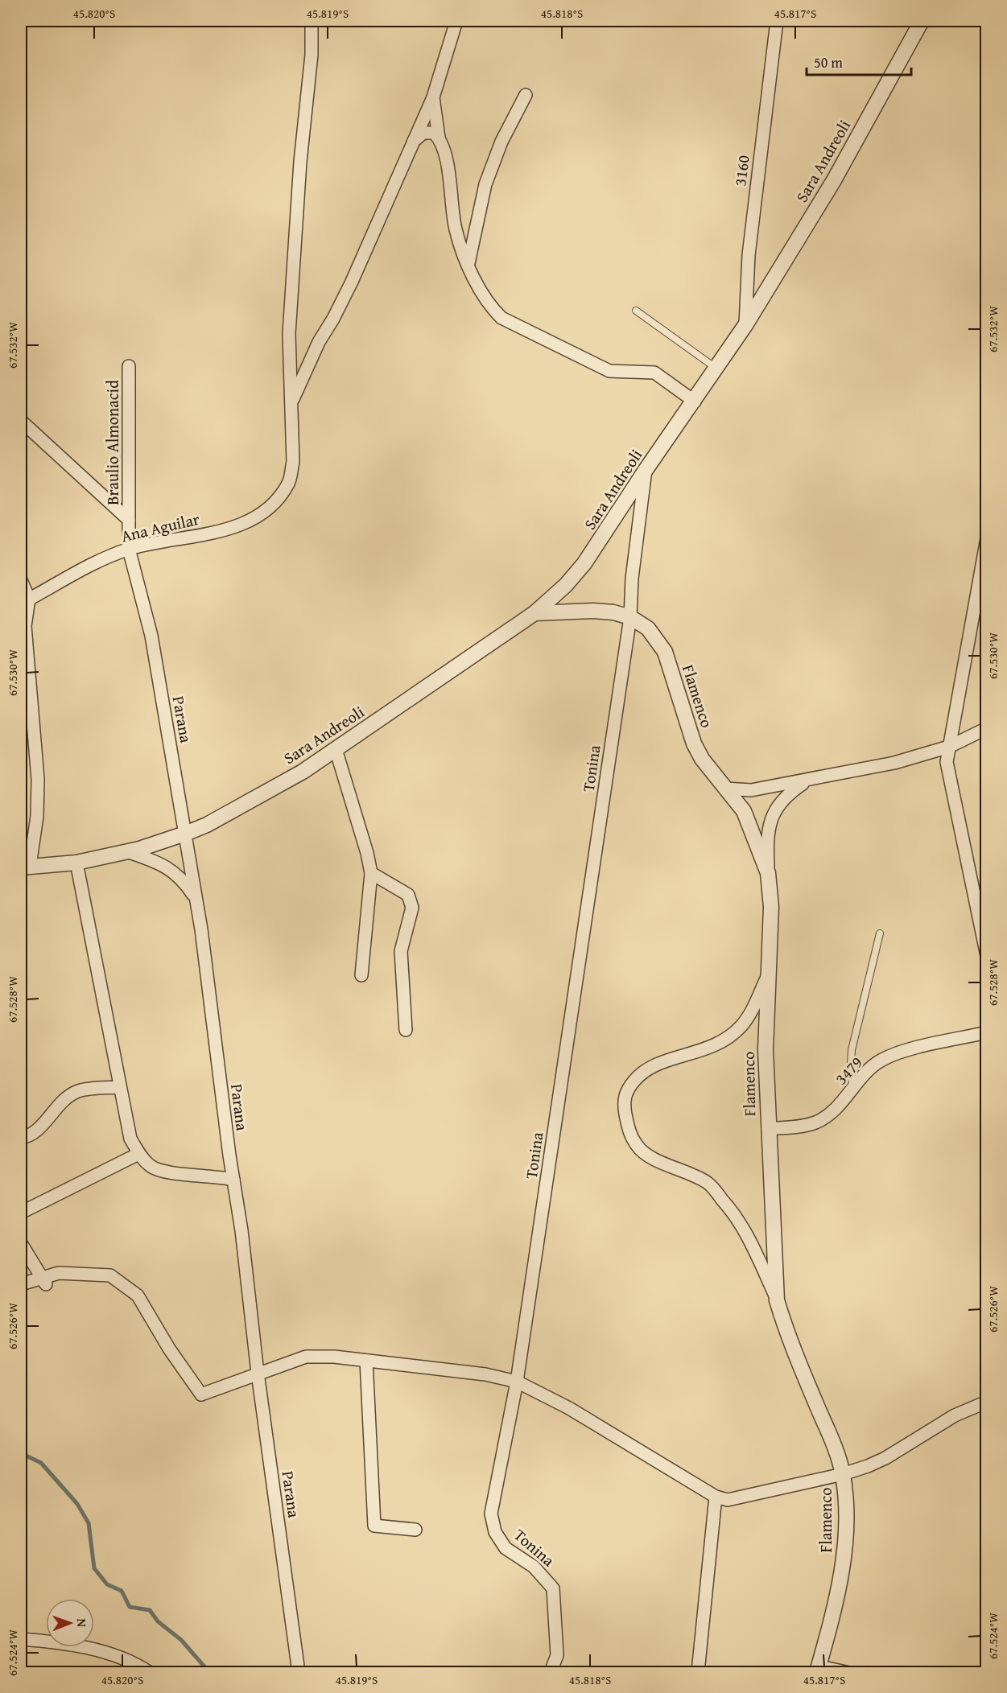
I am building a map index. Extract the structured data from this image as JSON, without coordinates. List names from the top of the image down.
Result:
{
  "streets": {
    "street": [
      "Sara Andreoli",
      "3160",
      "Braulio Almonacid",
      "Ana Aguilar",
      "Flamenco",
      "Parana",
      "Tonina",
      "3479"
    ]
  },
  "crossings": [
    ["Sara Andreoli", "3160"],
    ["Sara Andreoli", "Flamenco"],
    ["Sara Andreoli", "Parana"],
    ["Sara Andreoli", "Tonina"],
    ["Braulio Almonacid", "Ana Aguilar"],
    ["Braulio Almonacid", "Parana"],
    ["Ana Aguilar", "Parana"],
    ["Flamenco", "Tonina"],
    ["Flamenco", "3479"]
  ],
  "scale_bar": "50 m",
  "north": "right",
  "coordinates": [
    "45.820°S",
    "45.819°S",
    "45.818°S",
    "45.817°S",
    "67.532°W",
    "67.530°W",
    "67.528°W",
    "67.526°W",
    "67.524°W"
  ]
}
